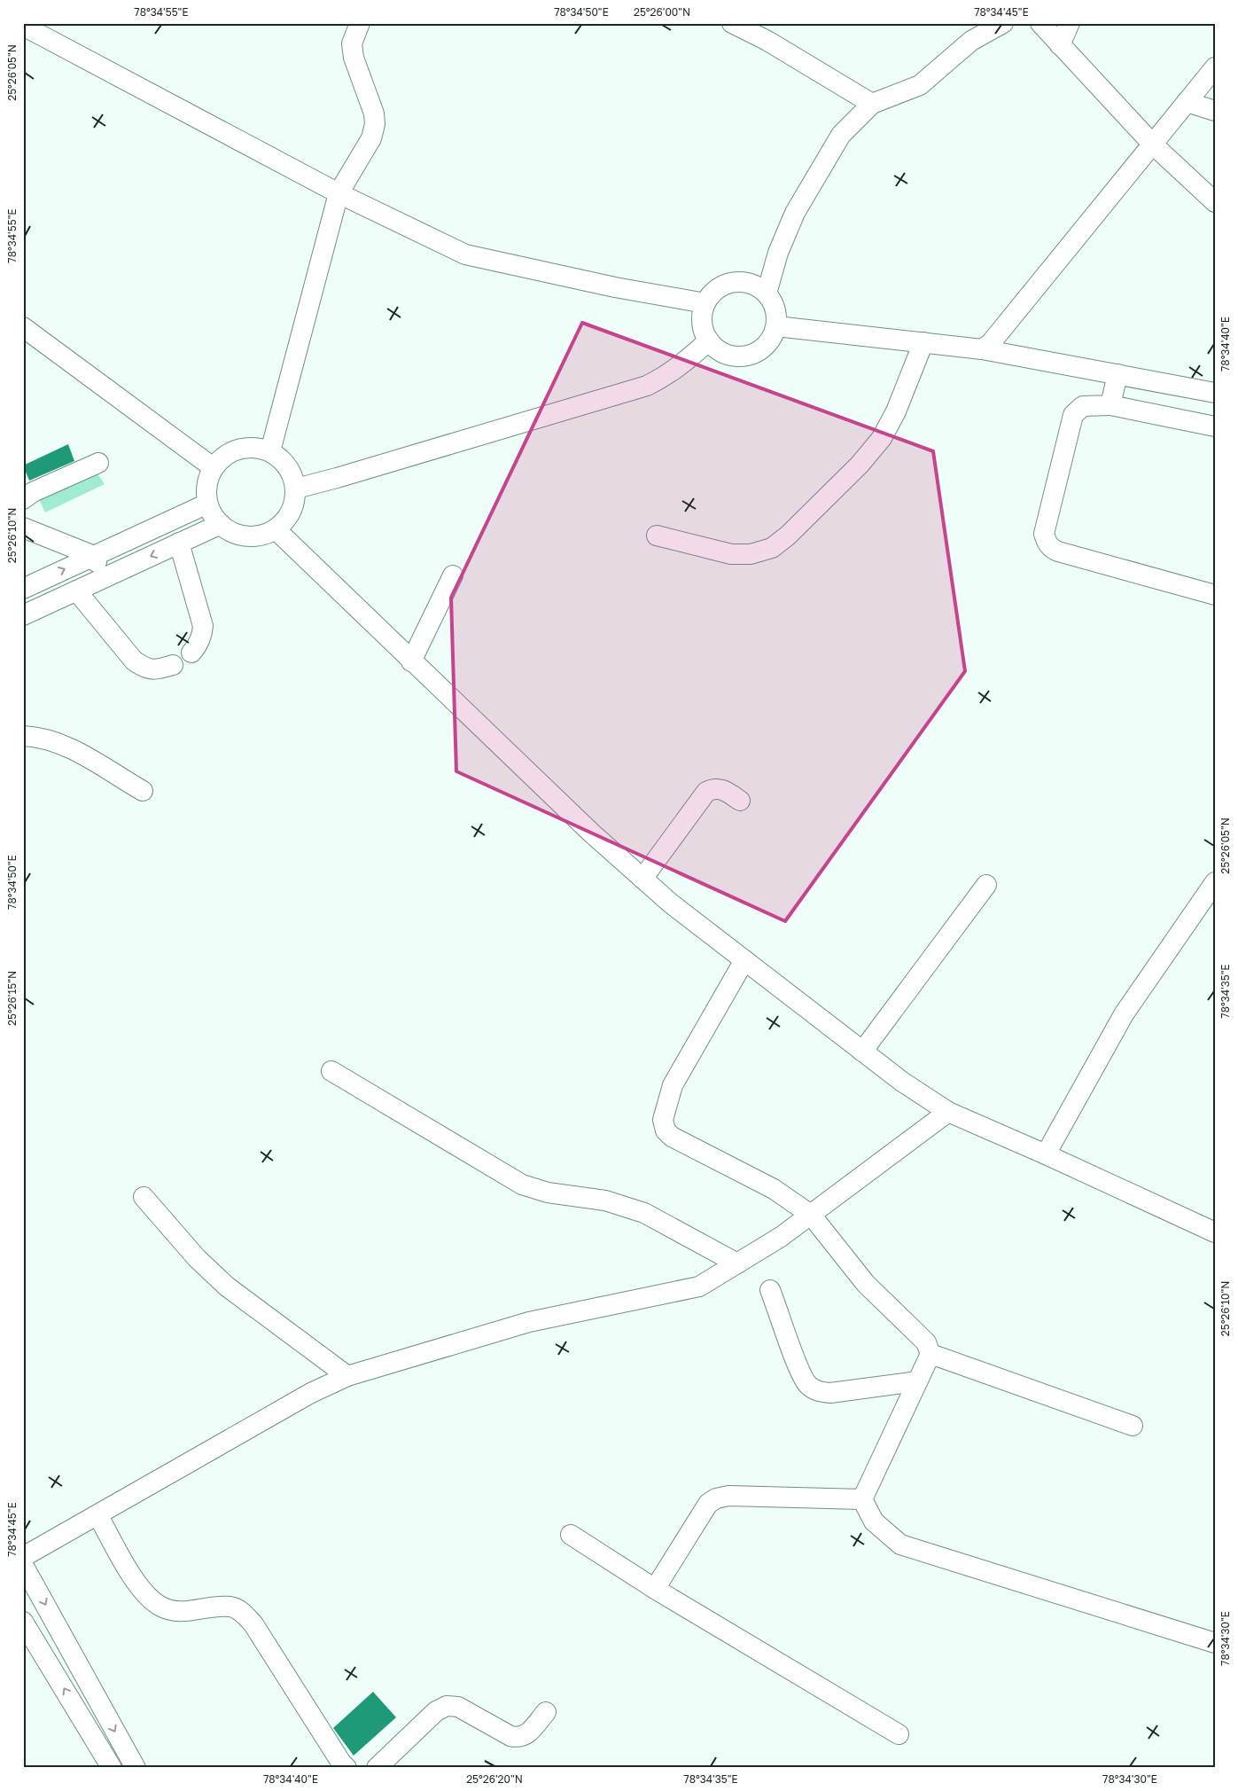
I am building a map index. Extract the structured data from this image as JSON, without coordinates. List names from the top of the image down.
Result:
{
  "coordinates": [
    "78°34'55\"E",
    "78°34'50\"E",
    "25°26'00\"N",
    "78°34'45\"E",
    "25°26'05\"N",
    "78°34'40\"E",
    "25°26'10\"N",
    "78°34'35\"E",
    "25°26'15\"N",
    "78°34'30\"E",
    "25°26'20\"N"
  ]
}
